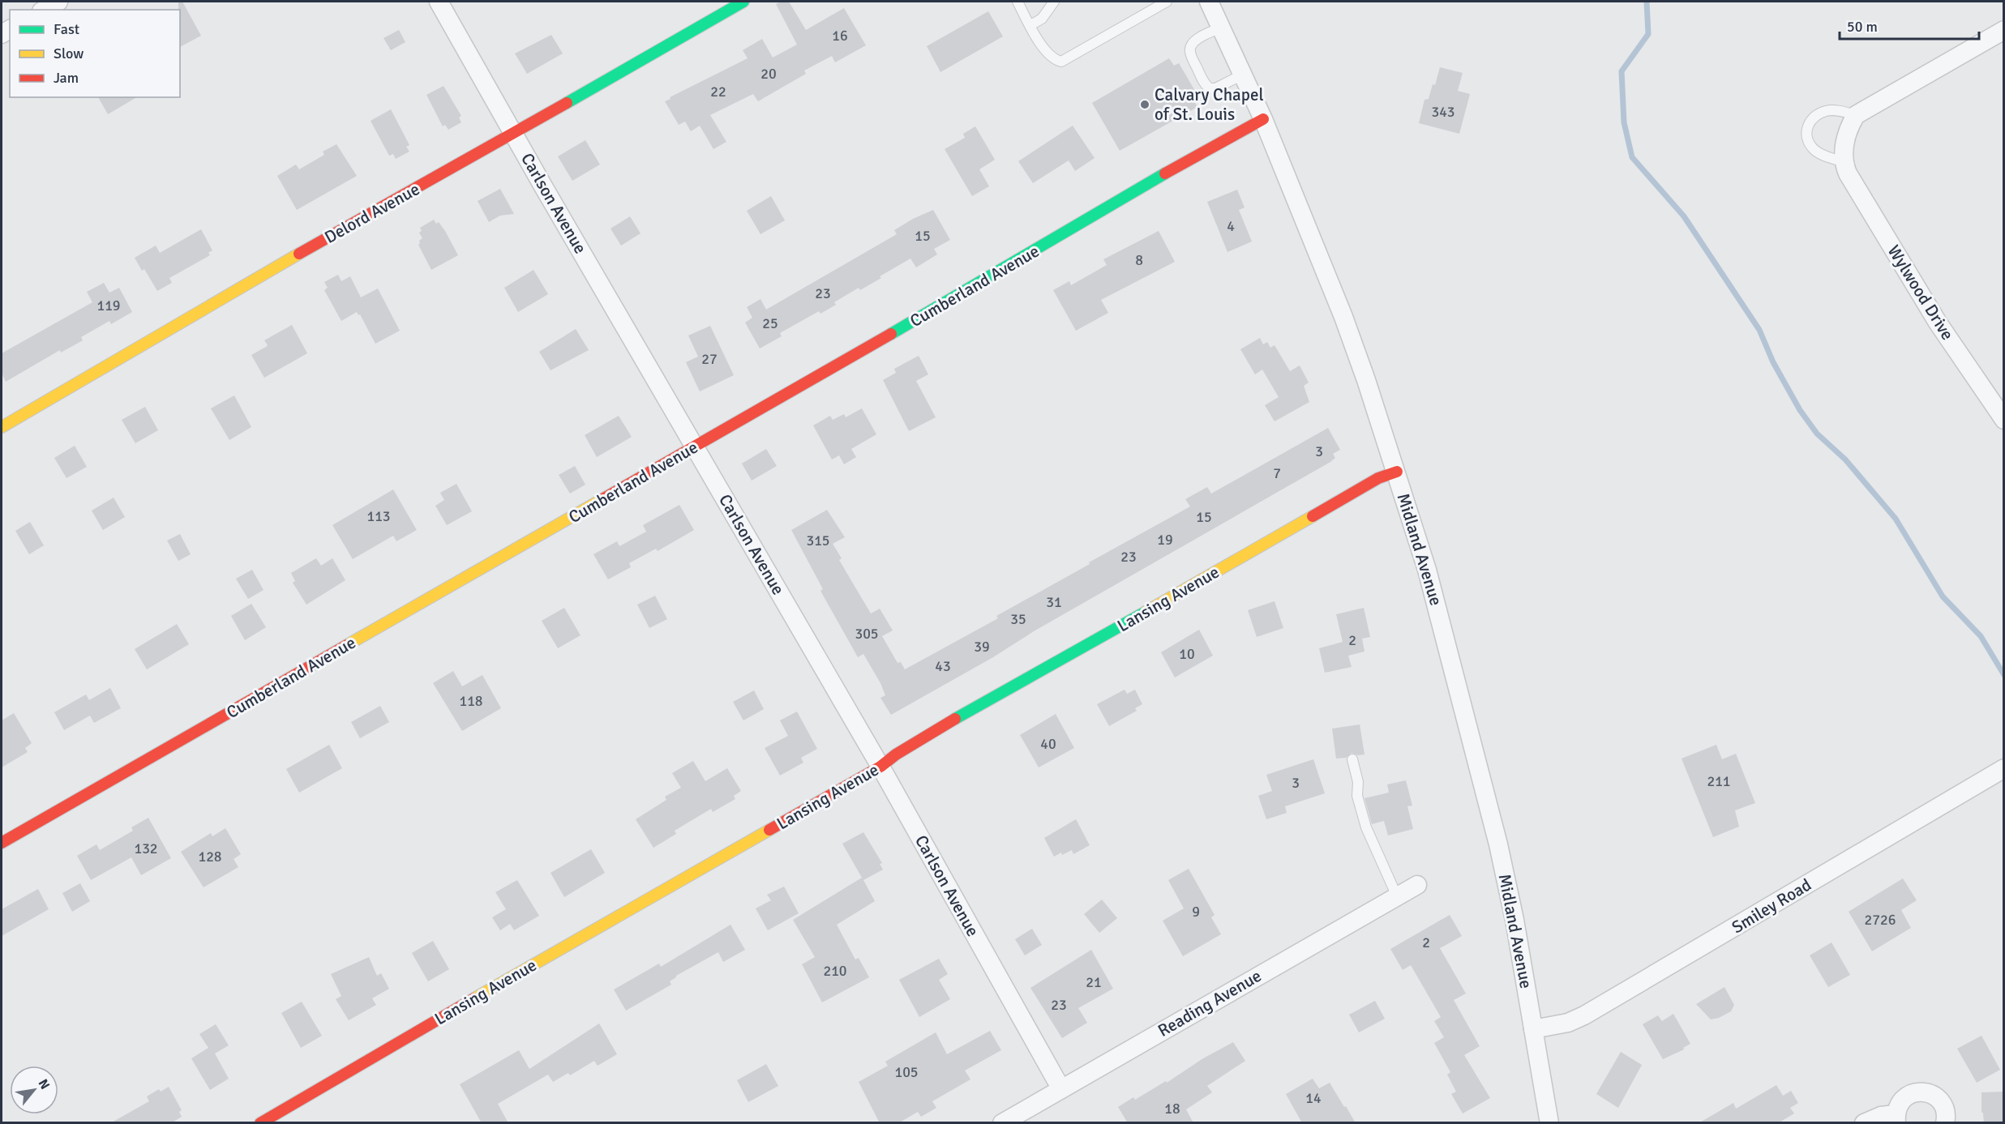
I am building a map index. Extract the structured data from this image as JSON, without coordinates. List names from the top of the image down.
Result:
{
  "streets": {
    "street": [
      "Carlson Avenue",
      "Delord Avenue",
      "Cumberland Avenue",
      "Wylwood Drive",
      "Midland Avenue",
      "Lansing Avenue",
      "Smiley Road",
      "Reading Avenue"
    ]
  },
  "crossings": [
    ["Carlson Avenue", "Delord Avenue"],
    ["Carlson Avenue", "Cumberland Avenue"],
    ["Carlson Avenue", "Lansing Avenue"],
    ["Carlson Avenue", "Reading Avenue"],
    ["Cumberland Avenue", "Midland Avenue"],
    ["Midland Avenue", "Lansing Avenue"],
    ["Midland Avenue", "Smiley Road"]
  ],
  "places": ["Calvary Chapel of St. Louis"],
  "house_numbers": [
    "16",
    "20",
    "22",
    "343",
    "4",
    "15",
    "8",
    "23",
    "119",
    "25",
    "27",
    "3",
    "7",
    "113",
    "15",
    "19",
    "315",
    "23",
    "31",
    "35",
    "305",
    "2",
    "39",
    "10",
    "43",
    "118",
    "40",
    "211",
    "3",
    "132",
    "128",
    "9",
    "2726",
    "2",
    "210",
    "21",
    "23",
    "105",
    "14",
    "18"
  ],
  "legend": ["Fast", "Slow", "Jam"],
  "scale_bar": "50 m",
  "north": "top right"
}
